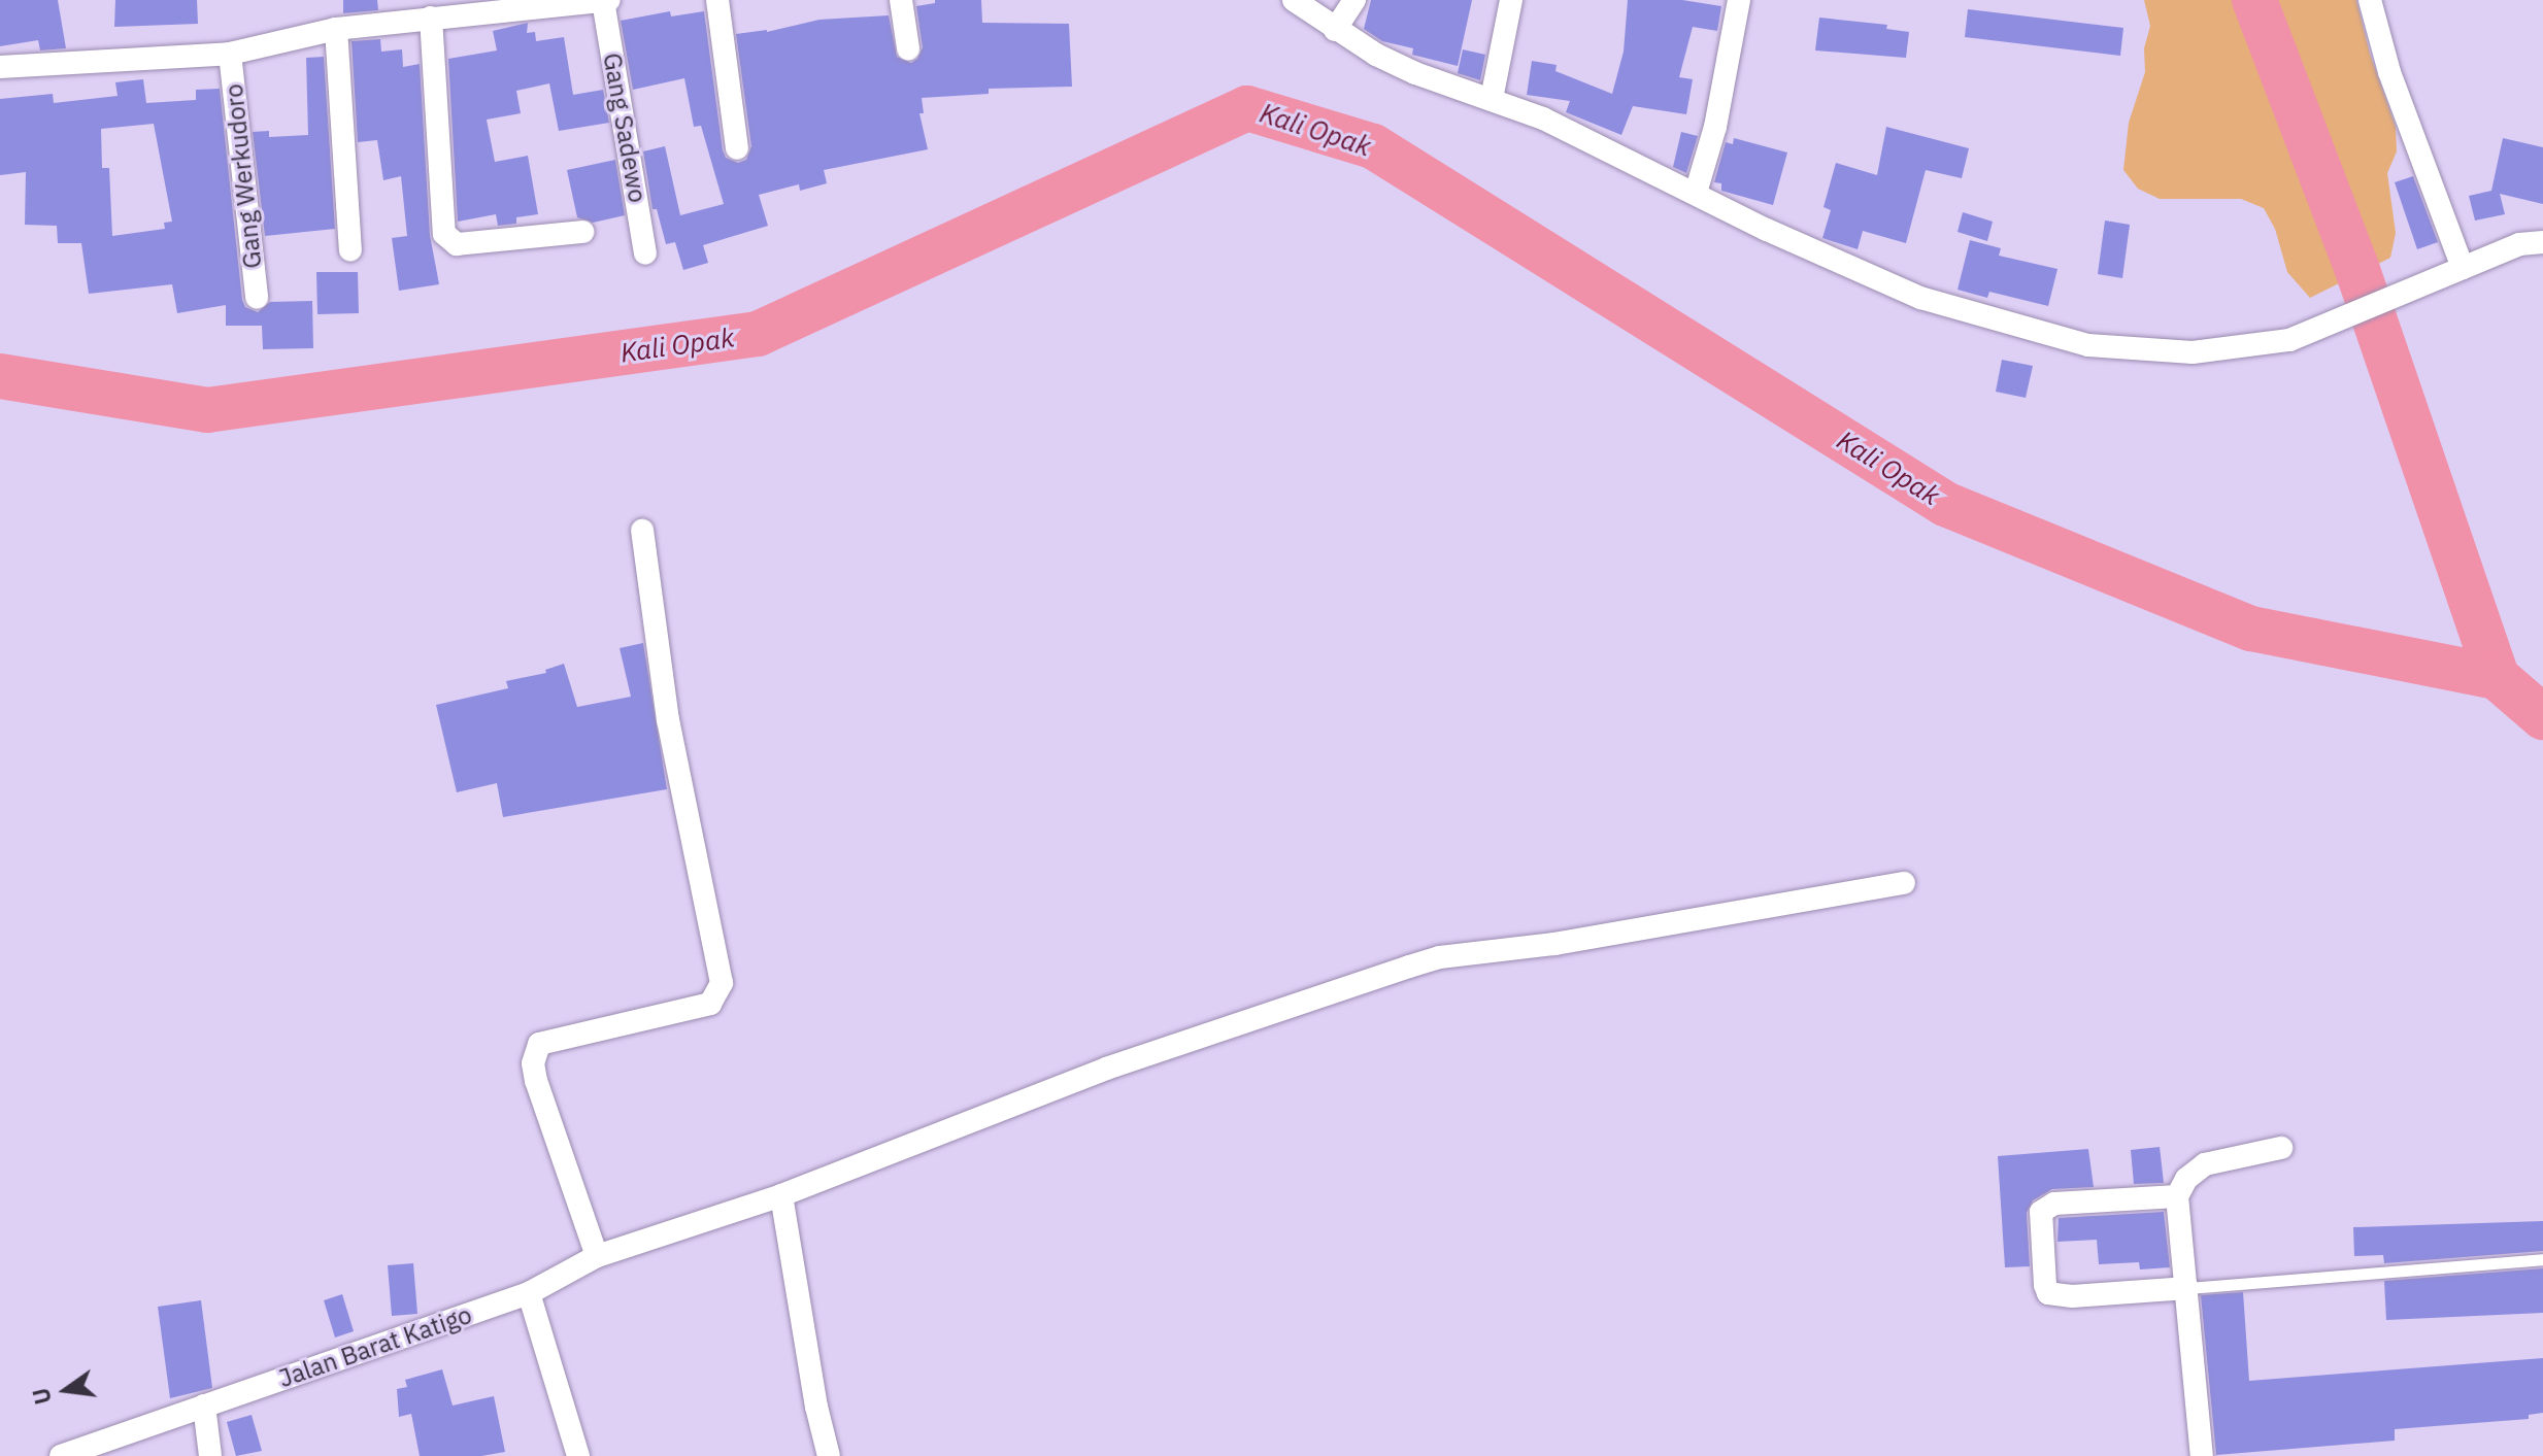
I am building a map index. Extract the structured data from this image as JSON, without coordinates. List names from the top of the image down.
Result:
{
  "streets": {
    "street": ["Gang Sadewo", "Gang Werkudoro", "Jalan Barat Katigo"]
  },
  "water": ["Kali Opak"],
  "north": "left"
}
